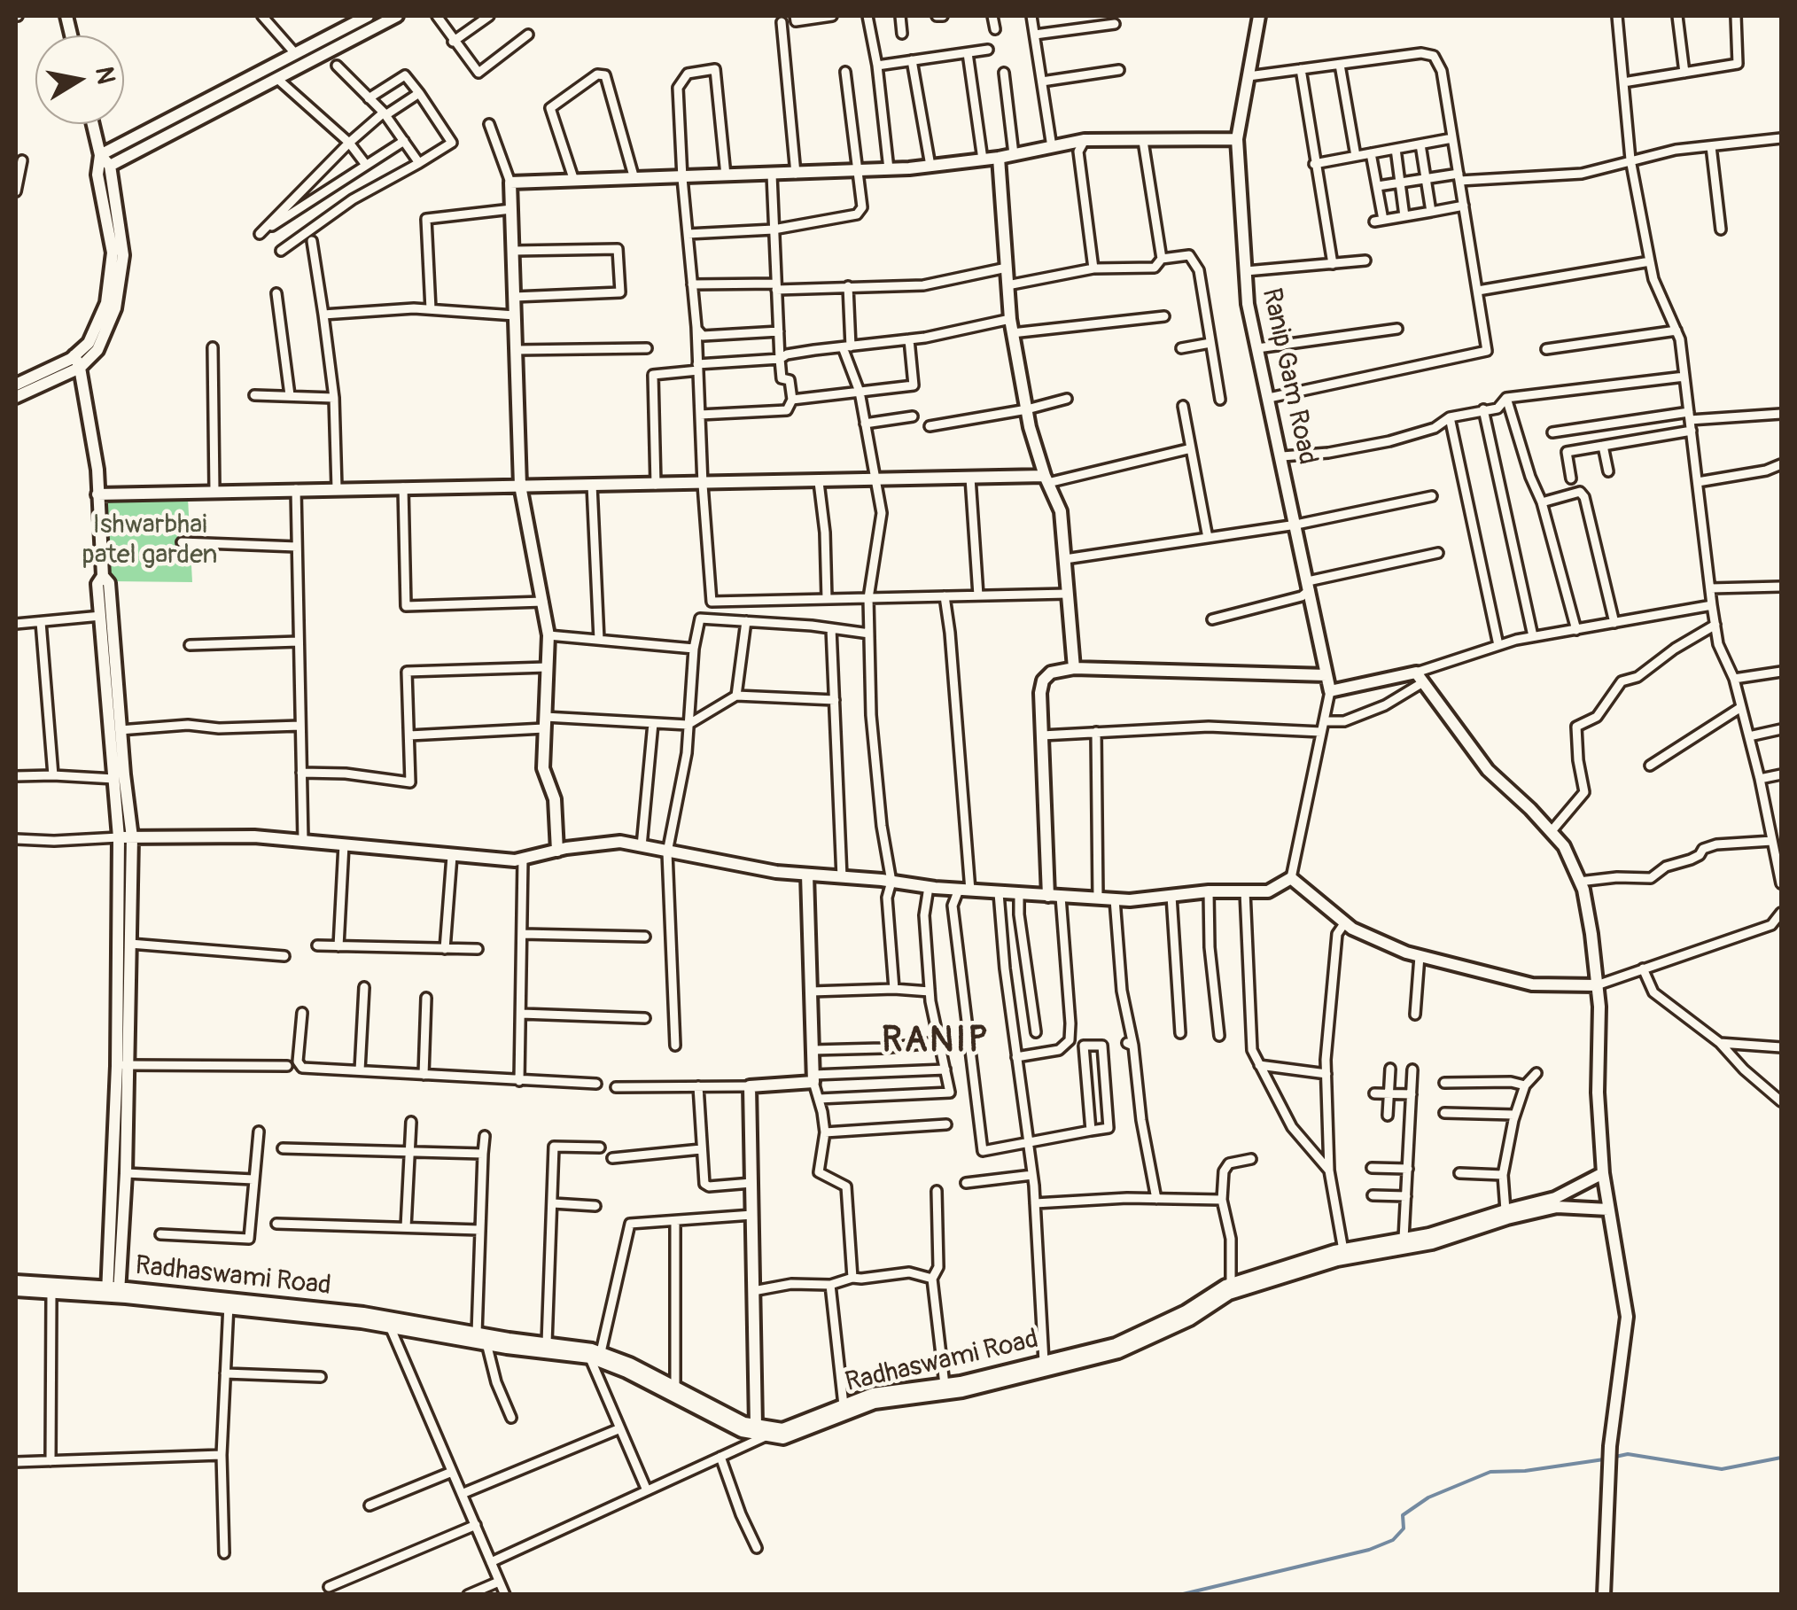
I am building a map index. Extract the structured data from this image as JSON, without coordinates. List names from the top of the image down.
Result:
{
  "streets": {
    "street": ["Ranip Gam Road", "Radhaswami Road"]
  },
  "districts": ["RANIP"],
  "parks": ["Ishwarbhai patel garden"],
  "north": "right"
}
